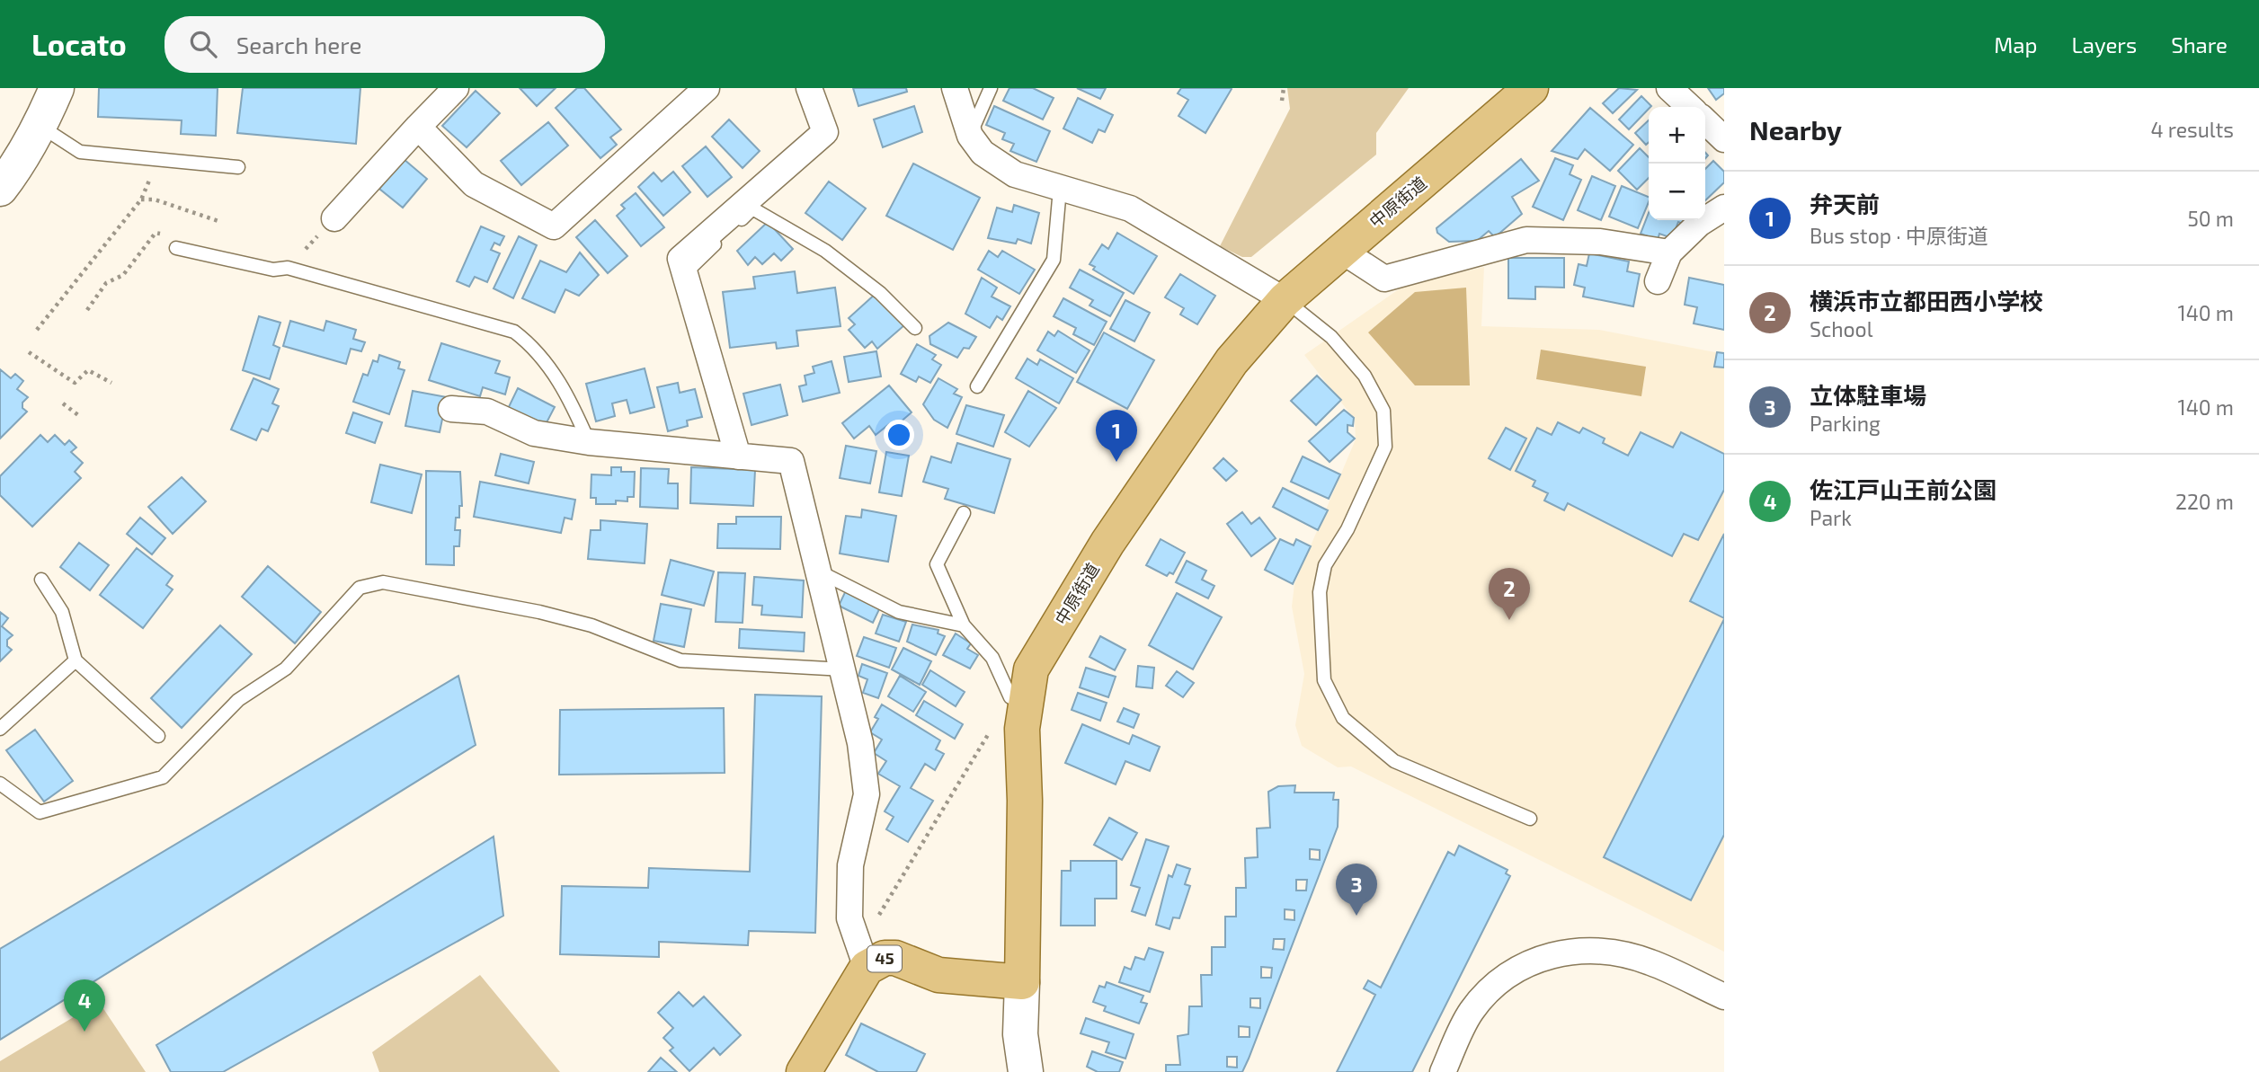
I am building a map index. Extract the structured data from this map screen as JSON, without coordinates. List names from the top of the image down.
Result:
{
  "streets": {
    "main road": ["中原街道", "45"]
  },
  "crossings": [
    ["中原街道", "45"]
  ],
  "page": {
    "header": "Locato",
    "search": "Search here",
    "nav": ["Map", "Layers", "Share"],
    "heading": ["Nearby", "4 results"],
    "map_buttons": ["+", "−"],
    "list": [
      {
        "mark": "1",
        "name": "弁天前",
        "note": "Bus stop · 中原街道",
        "value": "50 m"
      },
      {
        "mark": "2",
        "name": "横浜市立都田西小学校",
        "note": "School",
        "value": "140 m"
      },
      {
        "mark": "3",
        "name": "立体駐車場",
        "note": "Parking",
        "value": "140 m"
      },
      {
        "mark": "4",
        "name": "佐江戸山王前公園",
        "note": "Park",
        "value": "220 m"
      }
    ],
    "pins": [
      "1",
      "2",
      "3",
      "4"
    ]
  }
}
